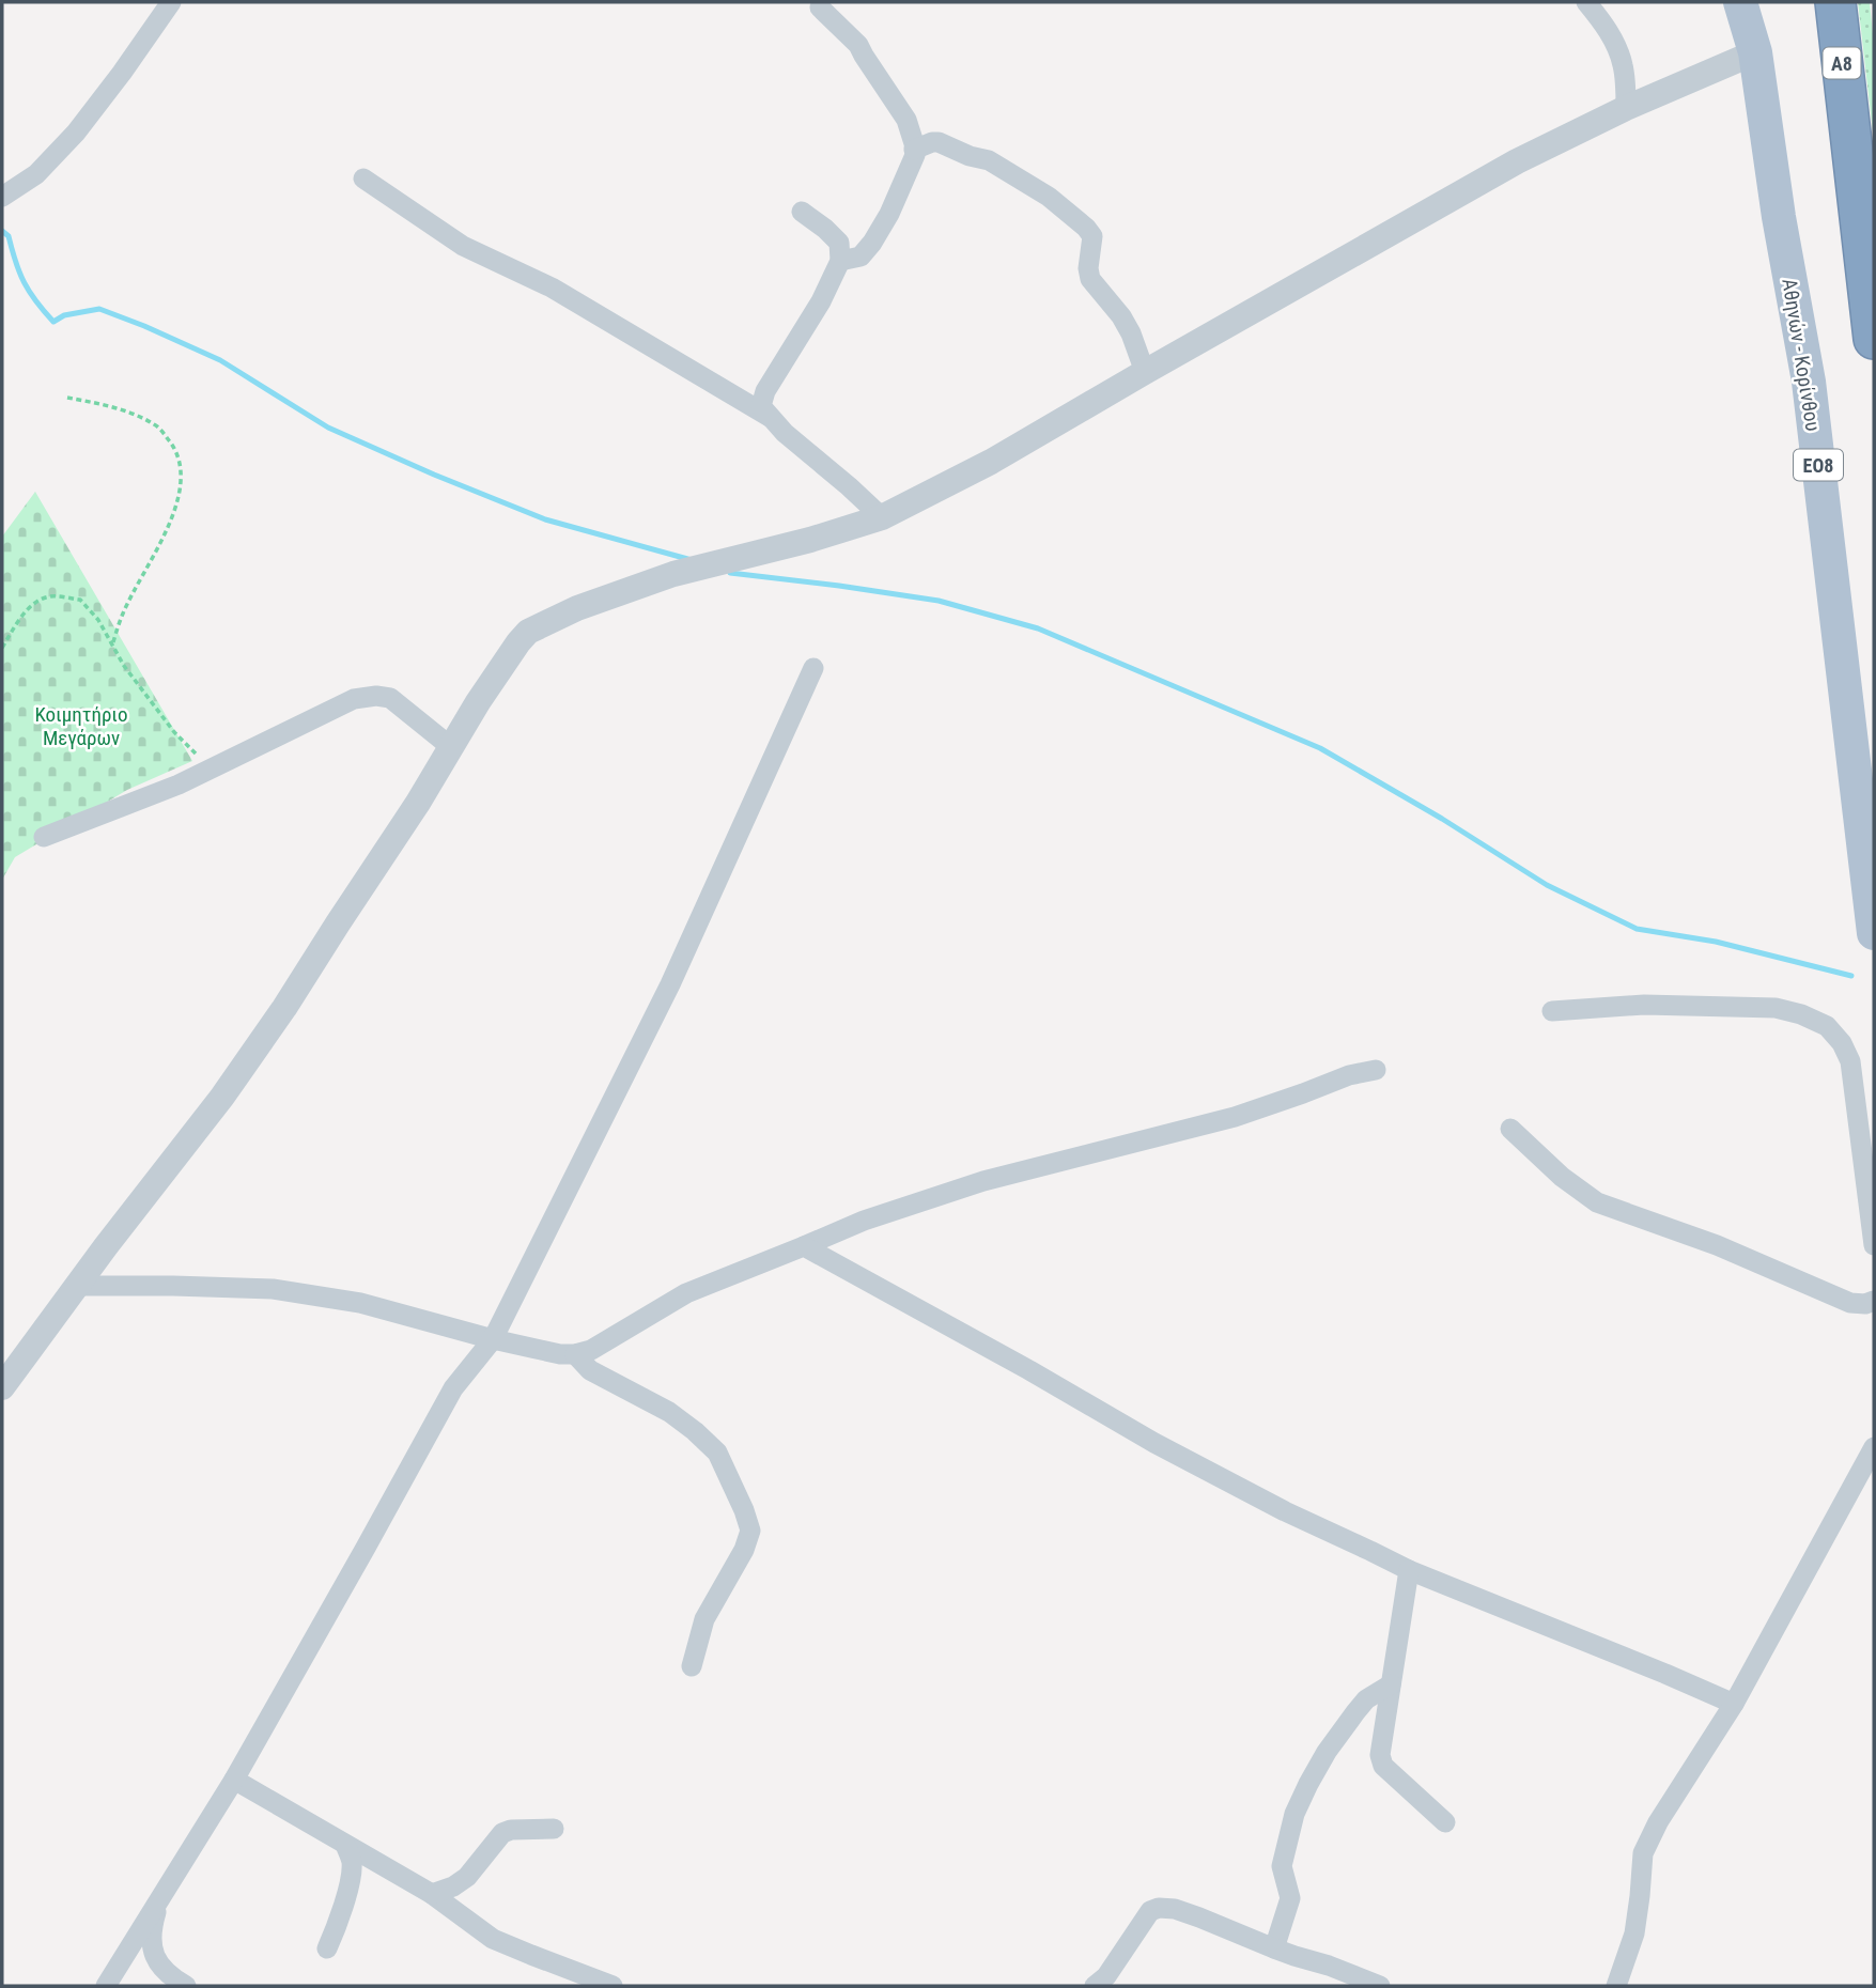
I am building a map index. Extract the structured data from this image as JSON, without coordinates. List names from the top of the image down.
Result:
{
  "streets": {
    "highway": ["Α8"],
    "main road": ["Αθηνών - Κορίνθου", "ΕΟ8"]
  },
  "parks": ["Κοιμητήριο Μεγάρων"]
}
